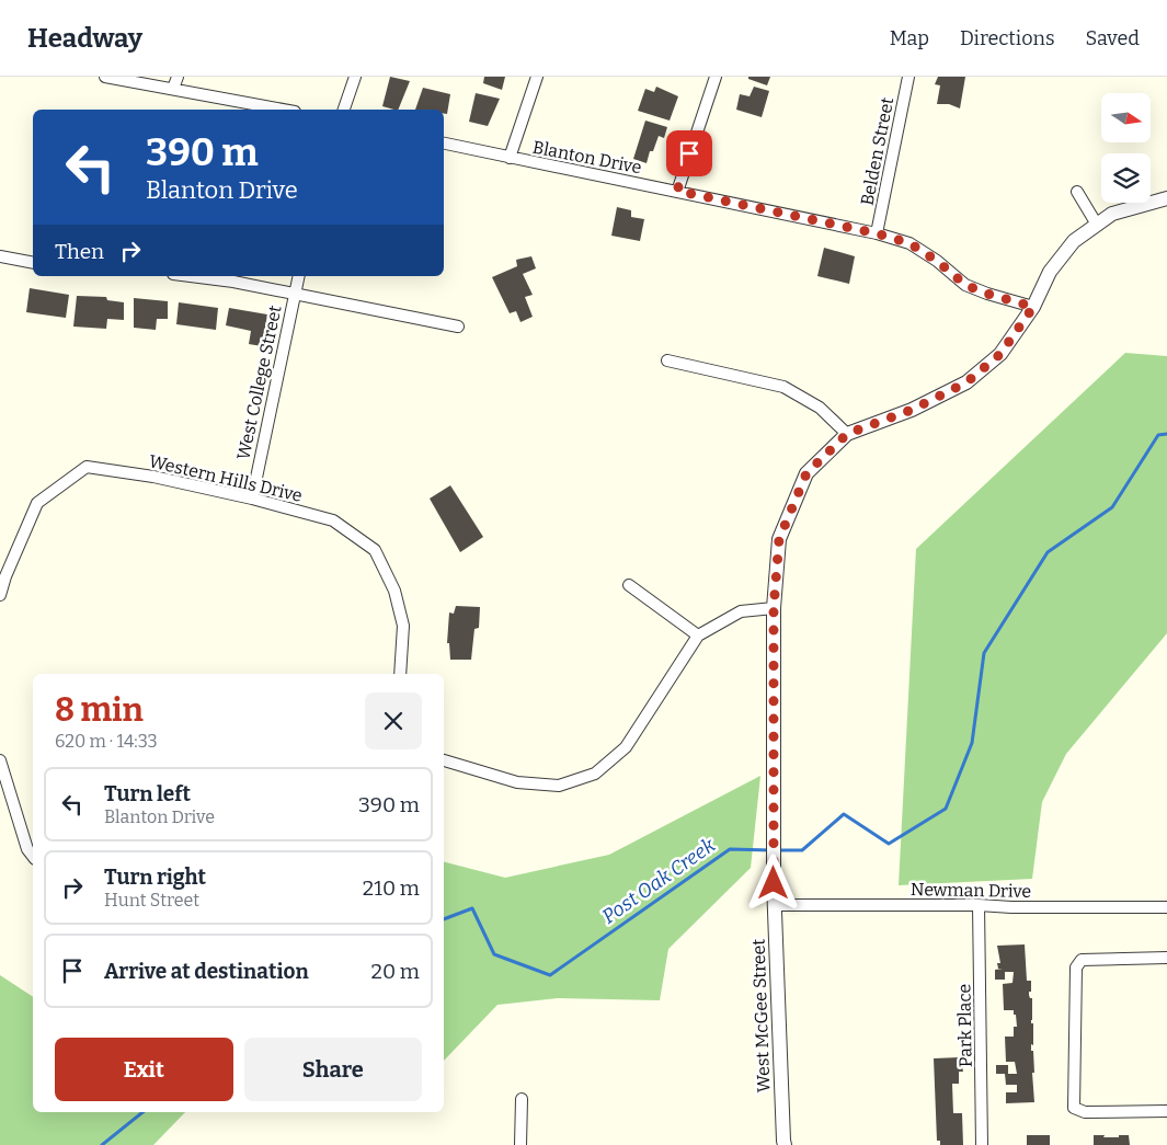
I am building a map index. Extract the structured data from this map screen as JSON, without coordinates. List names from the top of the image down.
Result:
{
  "streets": {
    "street": [
      "Belden Street",
      "Blanton Drive",
      "West College Street",
      "Western Hills Drive",
      "Newman Drive",
      "West McGee Street",
      "Park Place"
    ]
  },
  "crossings": [
    ["Belden Street", "Blanton Drive"],
    ["Blanton Drive", "West McGee Street"],
    ["West College Street", "Western Hills Drive"],
    ["Newman Drive", "West McGee Street"],
    ["Newman Drive", "Park Place"]
  ],
  "water": ["Post Oak Creek"],
  "north": "right",
  "page": {
    "header": "Headway",
    "nav": ["Map", "Directions", "Saved"],
    "turn": ["390 m", "Blanton Drive"],
    "then": "Then",
    "heading": ["8 min", "620 m · 14:33"],
    "list": [
      {
        "name": "Turn left",
        "note": "Blanton Drive",
        "value": "390 m"
      },
      {
        "name": "Turn right",
        "note": "Hunt Street",
        "value": "210 m"
      },
      {
        "name": "Arrive at destination",
        "value": "20 m"
      }
    ],
    "buttons": ["Exit", "Share"]
  }
}
